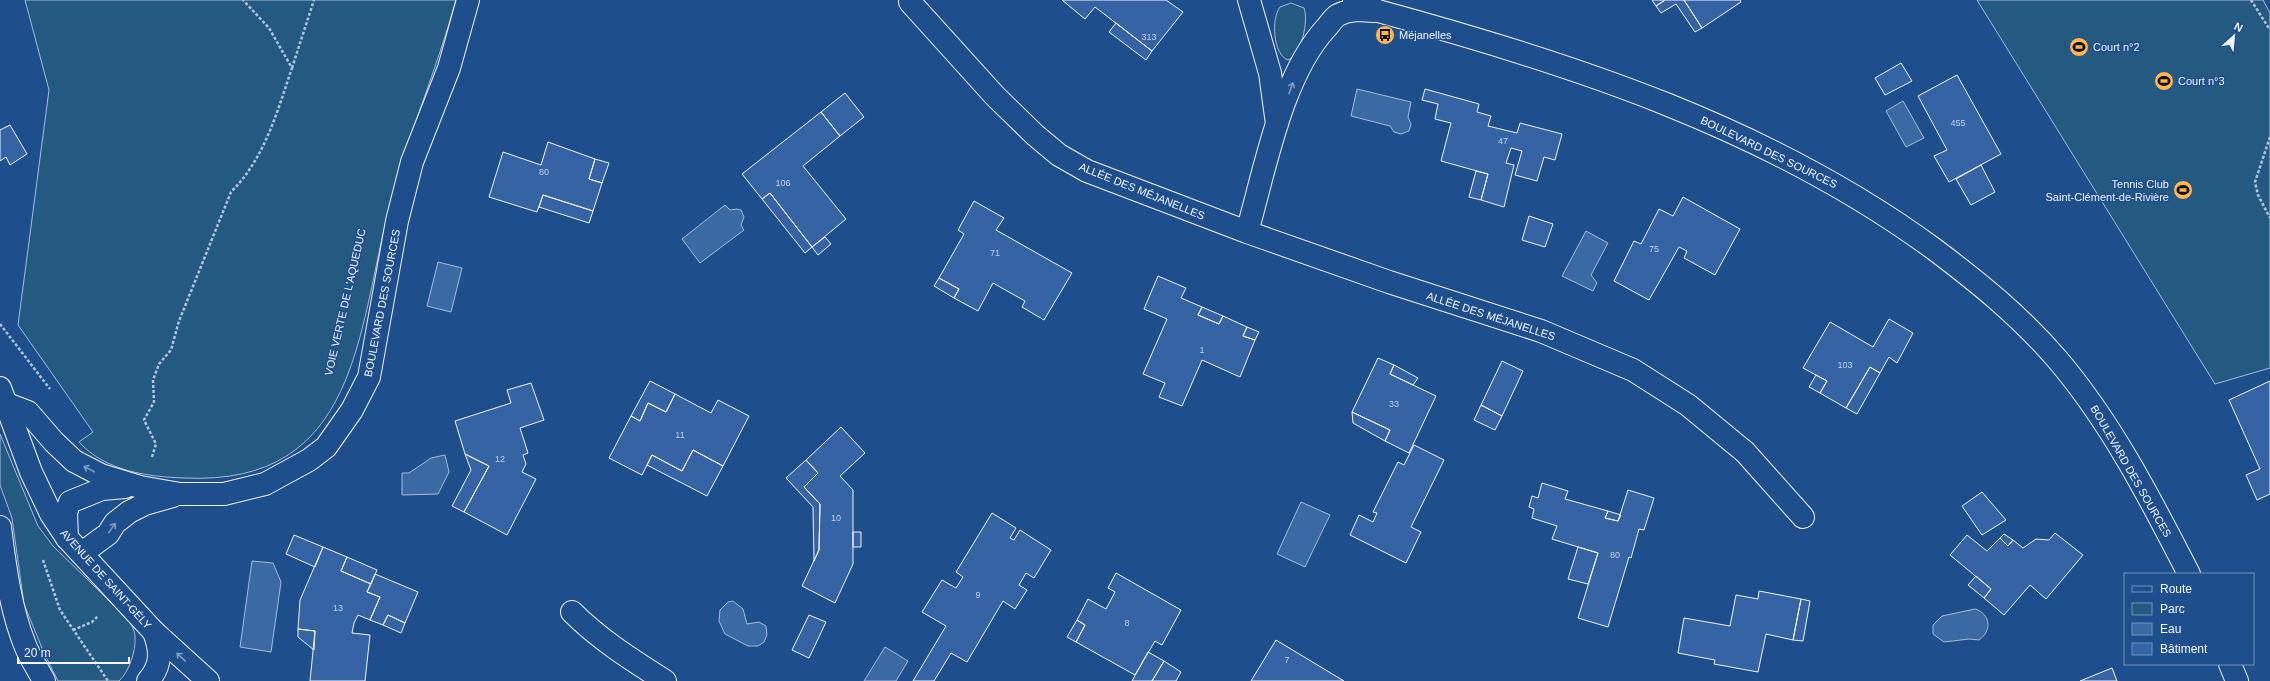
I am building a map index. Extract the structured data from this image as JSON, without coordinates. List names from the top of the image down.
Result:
{
  "streets": {
    "street": ["BOULEVARD DES SOURCES", "ALLÉE DES MÉJANELLES", "AVENUE DE SAINT-GÉLY"]
  },
  "crossings": [
    ["BOULEVARD DES SOURCES", "AVENUE DE SAINT-GÉLY"]
  ],
  "places": {
    "bus stop": ["Méjanelles"],
    "sports": ["Court n°2", "Court n°3", "Tennis Club Saint-Clément-de-Rivière"]
  },
  "house_numbers": [
    "313",
    "455",
    "47",
    "80",
    "106",
    "75",
    "71",
    "1",
    "103",
    "33",
    "11",
    "12",
    "10",
    "80",
    "9",
    "13",
    "8",
    "7"
  ],
  "legend": [
    "Route",
    "Parc",
    "Eau",
    "Bâtiment"
  ],
  "scale_bar": "20 m",
  "north": "top right"
}
